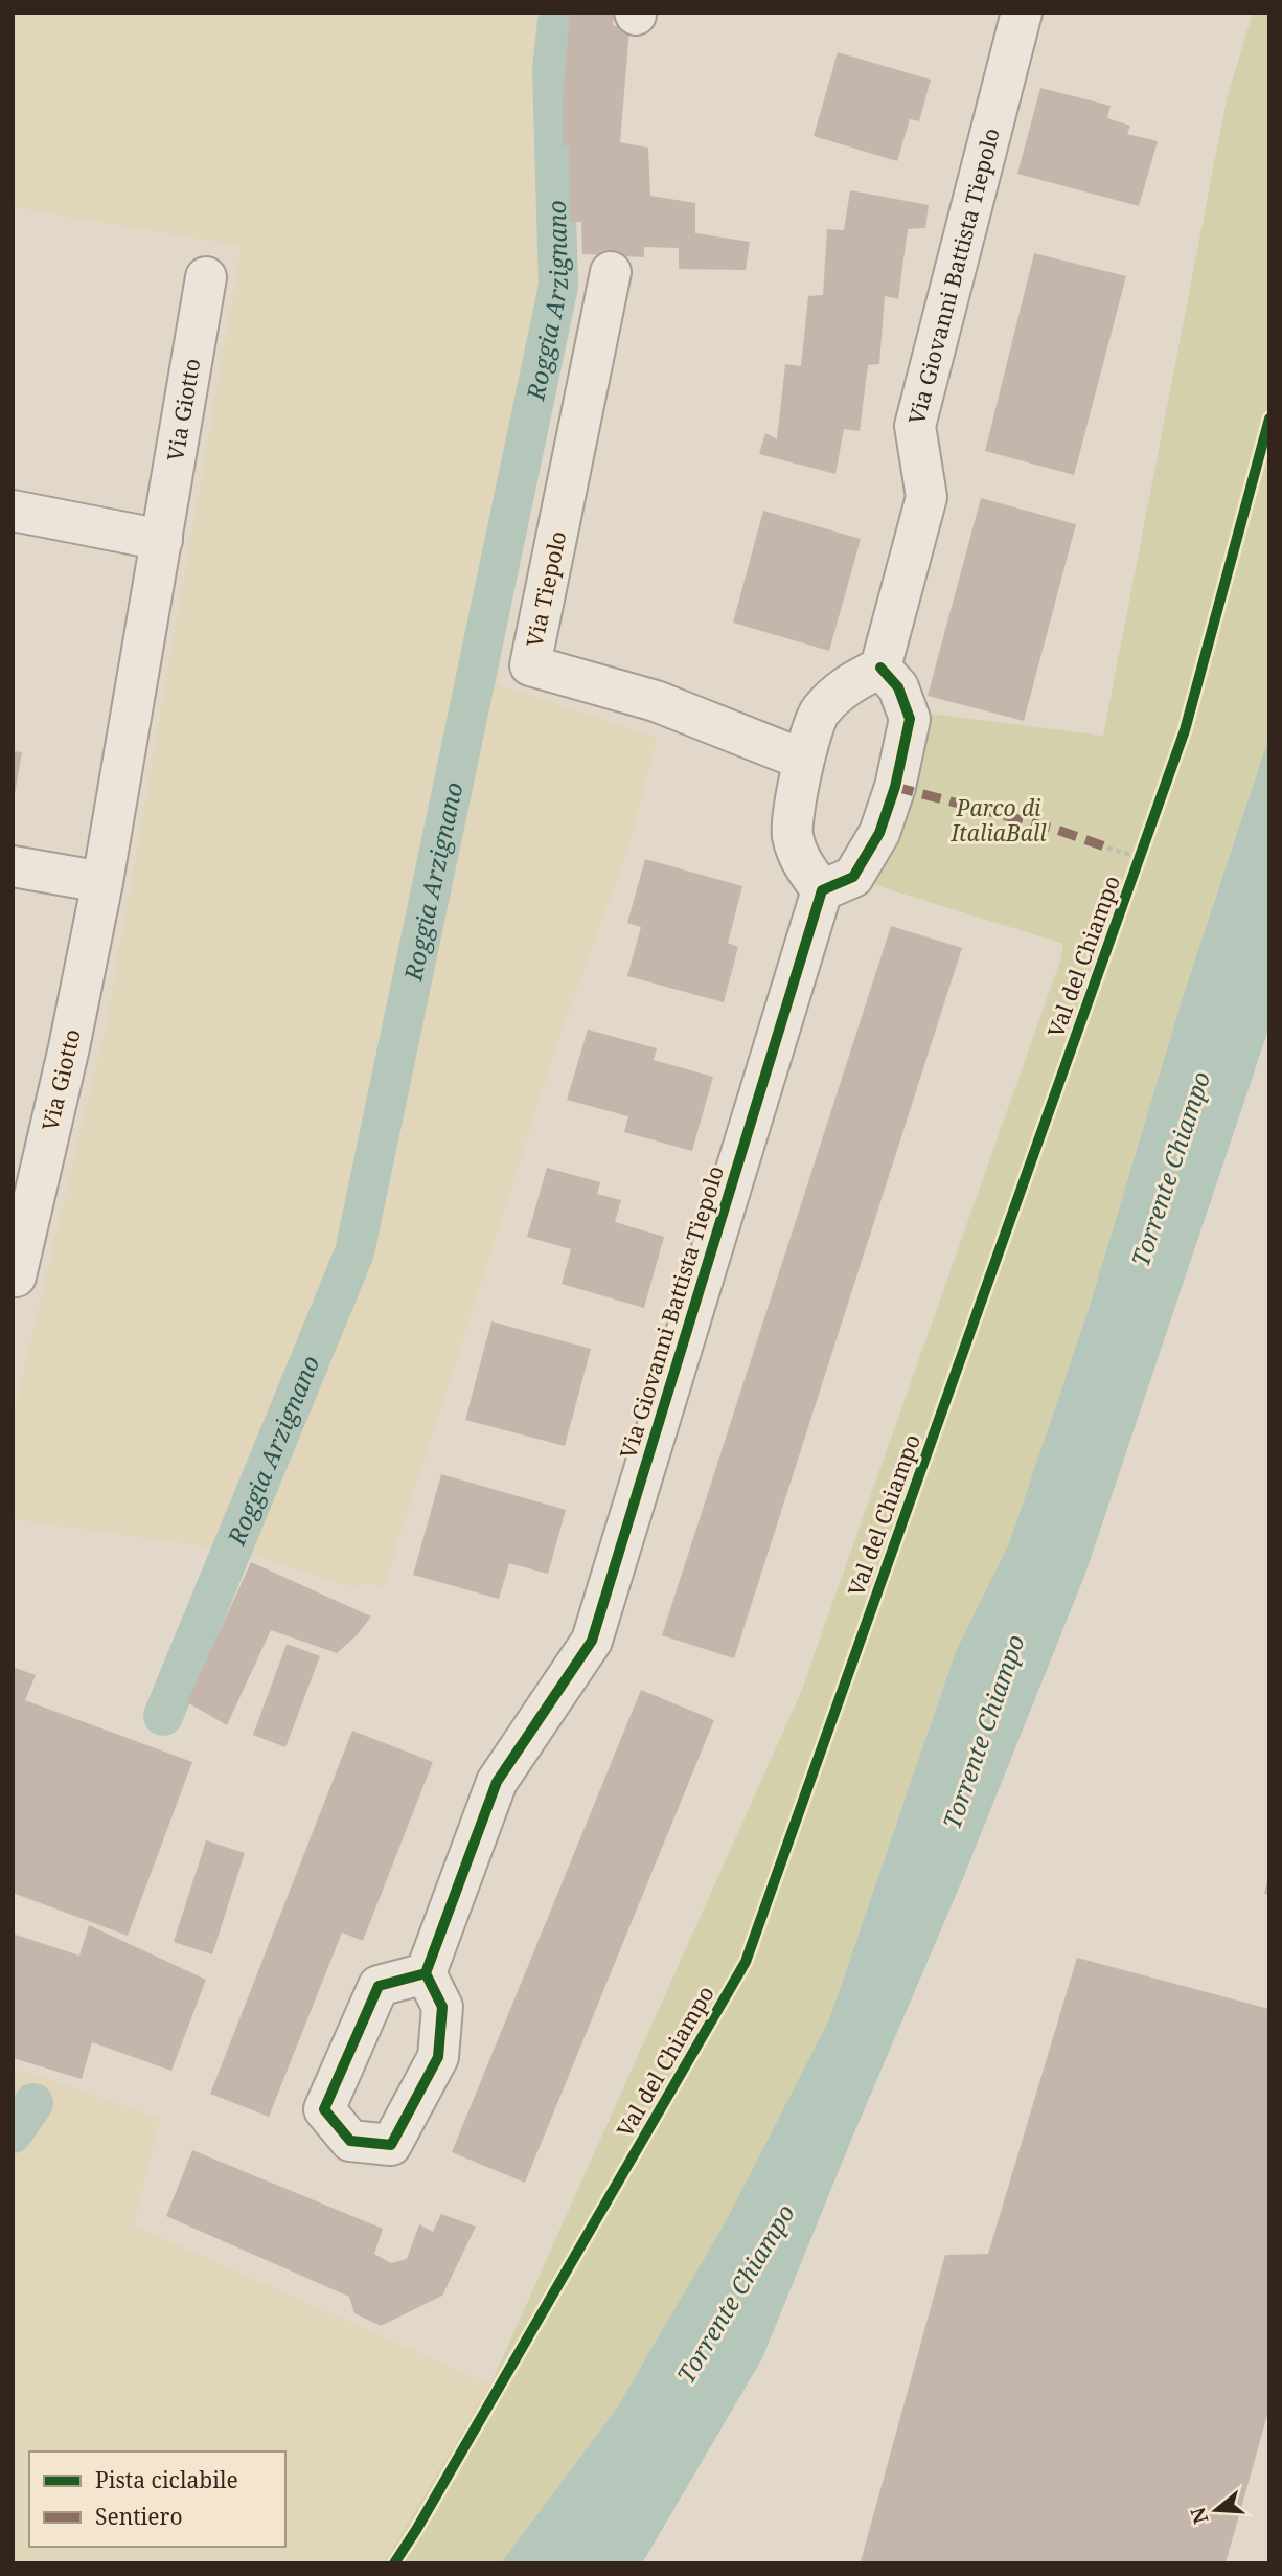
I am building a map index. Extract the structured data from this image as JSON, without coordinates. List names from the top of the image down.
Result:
{
  "streets": {
    "street": ["Via Giovanni Battista Tiepolo", "Via Giotto", "Via Tiepolo"],
    "cycle path": ["Val del Chiampo"]
  },
  "water": ["Roggia Arzignano", "Torrente Chiampo"],
  "parks": ["Parco di ItaliaBall"],
  "legend": ["Pista ciclabile", "Sentiero"],
  "north": "left"
}
